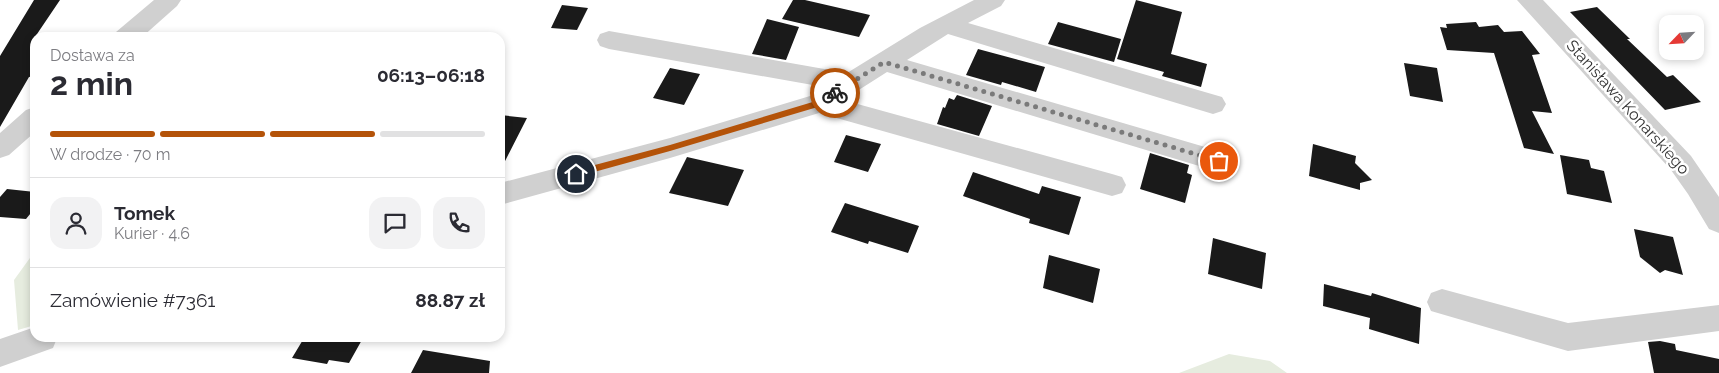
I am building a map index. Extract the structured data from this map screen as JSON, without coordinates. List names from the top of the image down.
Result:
{
  "streets": {
    "street": ["Stanisława Konarskiego"]
  },
  "north": "bottom left",
  "page": {
    "heading": ["2 min", "Dostawa za", "06:13–06:18"],
    "panel": [
      "Tomek",
      "Kurier · 4.6",
      "Zamówienie #7361",
      "88.87 zł"
    ],
    "bar": "W drodze · 70 m"
  }
}
